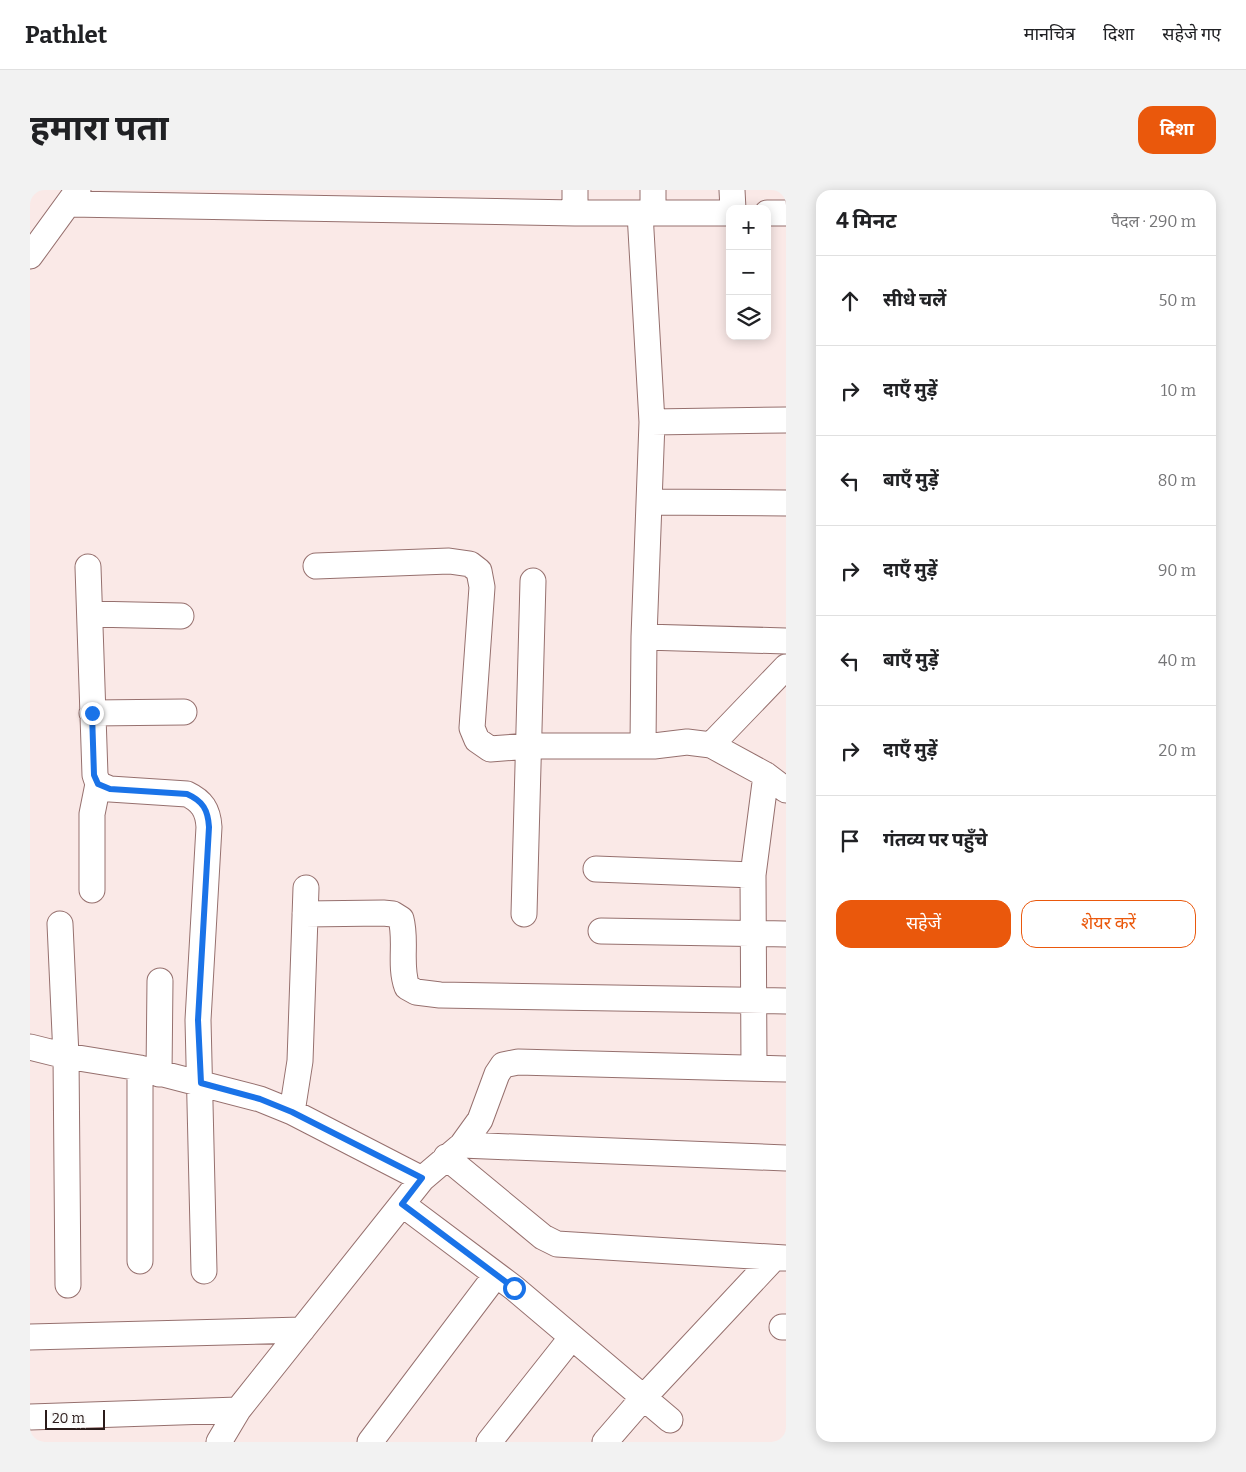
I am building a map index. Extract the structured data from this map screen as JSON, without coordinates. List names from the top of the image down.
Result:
{
  "scale_bar": "20 m",
  "page": {
    "header": "Pathlet",
    "nav": ["मानचित्र", "दिशा", "सहेजे गए"],
    "buttons": [
      "दिशा",
      ["सहेजें", "शेयर करें"]
    ],
    "title": "हमारा पता",
    "heading": ["4 मिनट", "पैदल · 290 m"],
    "map_buttons": ["+", "−"],
    "list": [
      ["सीधे चलें", "50 m"],
      ["दाएँ मुड़ें", "10 m"],
      ["बाएँ मुड़ें", "80 m"],
      ["दाएँ मुड़ें", "90 m"],
      ["बाएँ मुड़ें", "40 m"],
      ["दाएँ मुड़ें", "20 m"],
      "गंतव्य पर पहुँचे"
    ],
    "scale": "20 m"
  }
}
